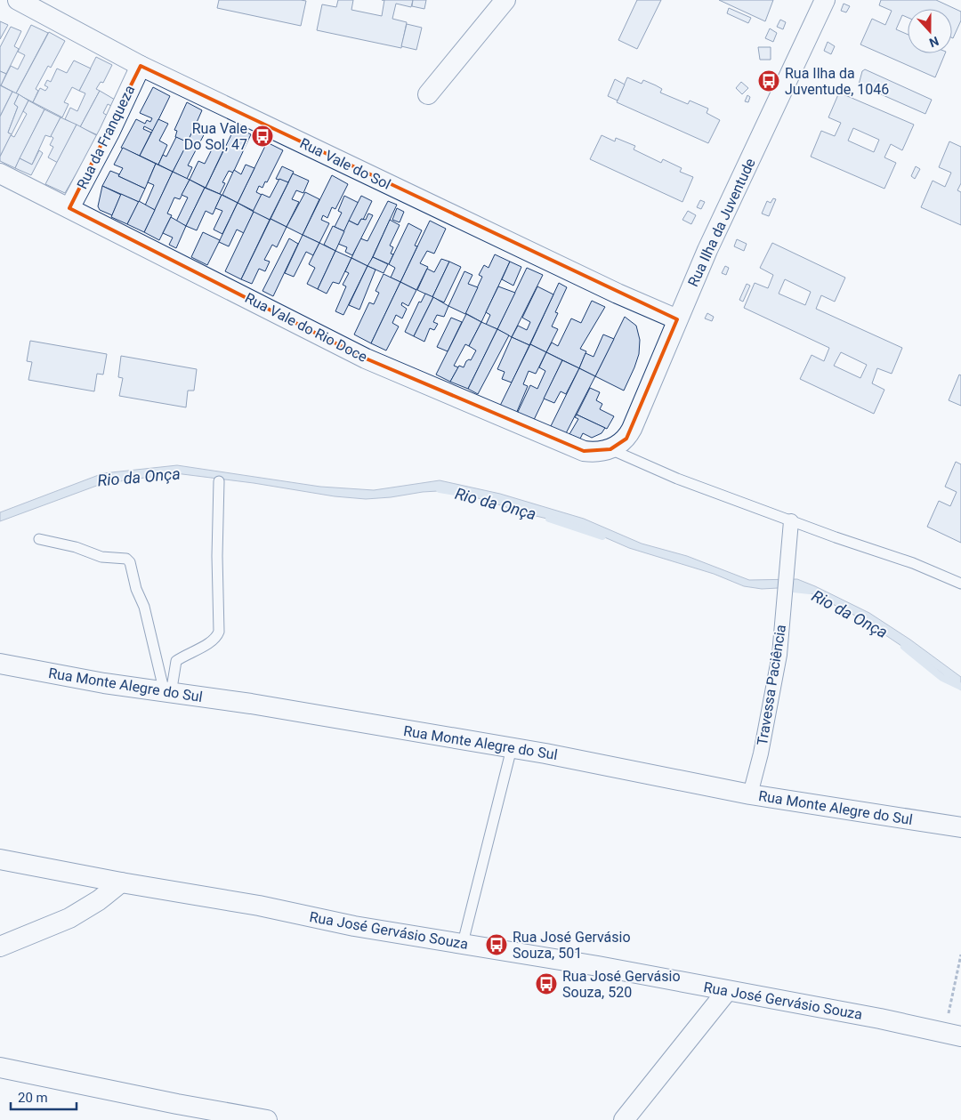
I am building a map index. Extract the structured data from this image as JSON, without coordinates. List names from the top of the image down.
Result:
{
  "streets": {
    "street": [
      "Rua da Franqueza",
      "Rua Vale do Sol",
      "Rua Ilha da Juventude",
      "Rua Vale do Rio Doce",
      "Rua Monte Alegre do Sul",
      "Travessa Paciência",
      "Rua José Gervásio Souza"
    ]
  },
  "crossings": [
    ["Rua da Franqueza", "Rua Vale do Sol"],
    ["Rua da Franqueza", "Rua Vale do Rio Doce"],
    ["Rua Vale do Sol", "Rua Ilha da Juventude"],
    ["Rua Ilha da Juventude", "Rua Vale do Rio Doce"],
    ["Rua Monte Alegre do Sul", "Travessa Paciência"]
  ],
  "water": ["Rio da Onça"],
  "places": {
    "bus stop": [
      "Rua Ilha da Juventude, 1046",
      "Rua Vale Do Sol, 47",
      "Rua José Gervásio Souza, 501",
      "Rua José Gervásio Souza, 520"
    ]
  },
  "scale_bar": "20 m",
  "north": "bottom"
}
